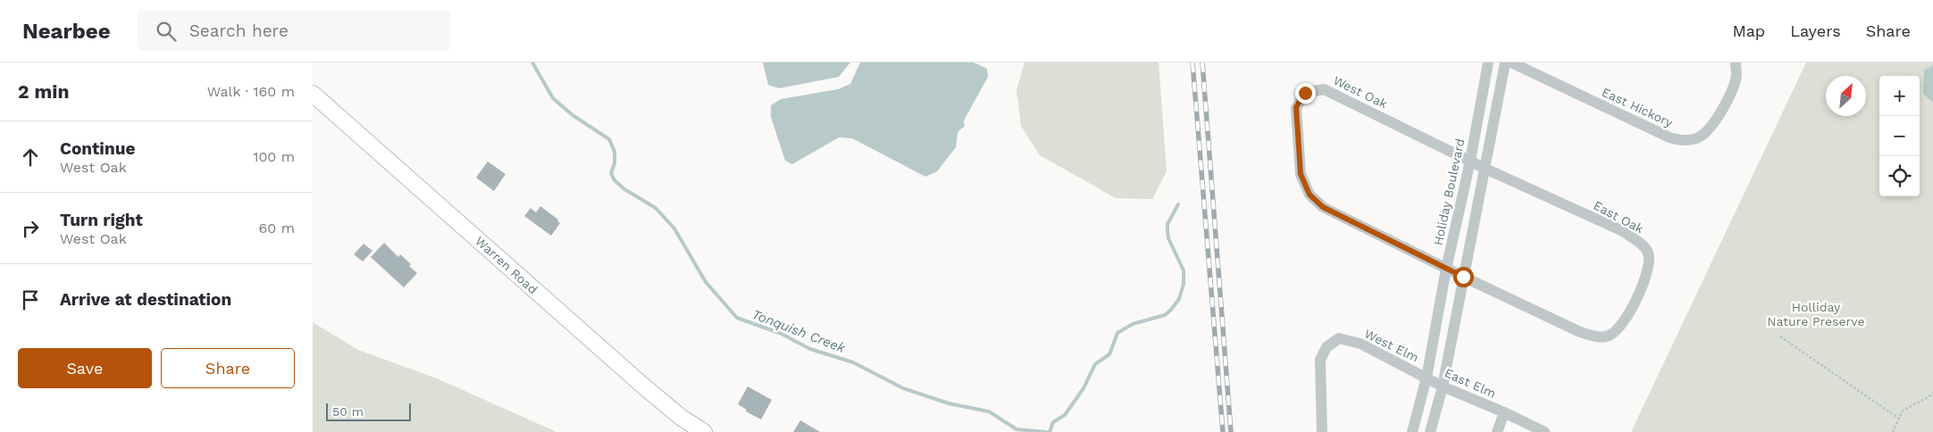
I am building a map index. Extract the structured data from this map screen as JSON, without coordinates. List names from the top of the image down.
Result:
{
  "streets": {
    "main road": ["Warren Road"],
    "street": [
      "West Oak",
      "East Hickory",
      "Holiday Boulevard",
      "East Oak",
      "West Elm",
      "East Elm"
    ]
  },
  "crossings": [
    ["West Oak", "Holiday Boulevard"],
    ["West Oak", "East Oak"],
    ["Holiday Boulevard", "East Oak"],
    ["Holiday Boulevard", "West Elm"],
    ["Holiday Boulevard", "East Elm"],
    ["West Elm", "East Elm"]
  ],
  "water": ["Tonquish Creek"],
  "parks": ["Holliday Nature Preserve"],
  "scale_bar": "50 m",
  "north": "top right",
  "page": {
    "header": "Nearbee",
    "search": "Search here",
    "nav": ["Map", "Layers", "Share"],
    "heading": ["2 min", "Walk · 160 m"],
    "map_buttons": ["+", "−"],
    "list": [
      ["Continue", "West Oak", "100 m"],
      ["Turn right", "West Oak", "60 m"],
      "Arrive at destination"
    ],
    "buttons": ["Save", "Share"],
    "scale": "50 m"
  }
}
